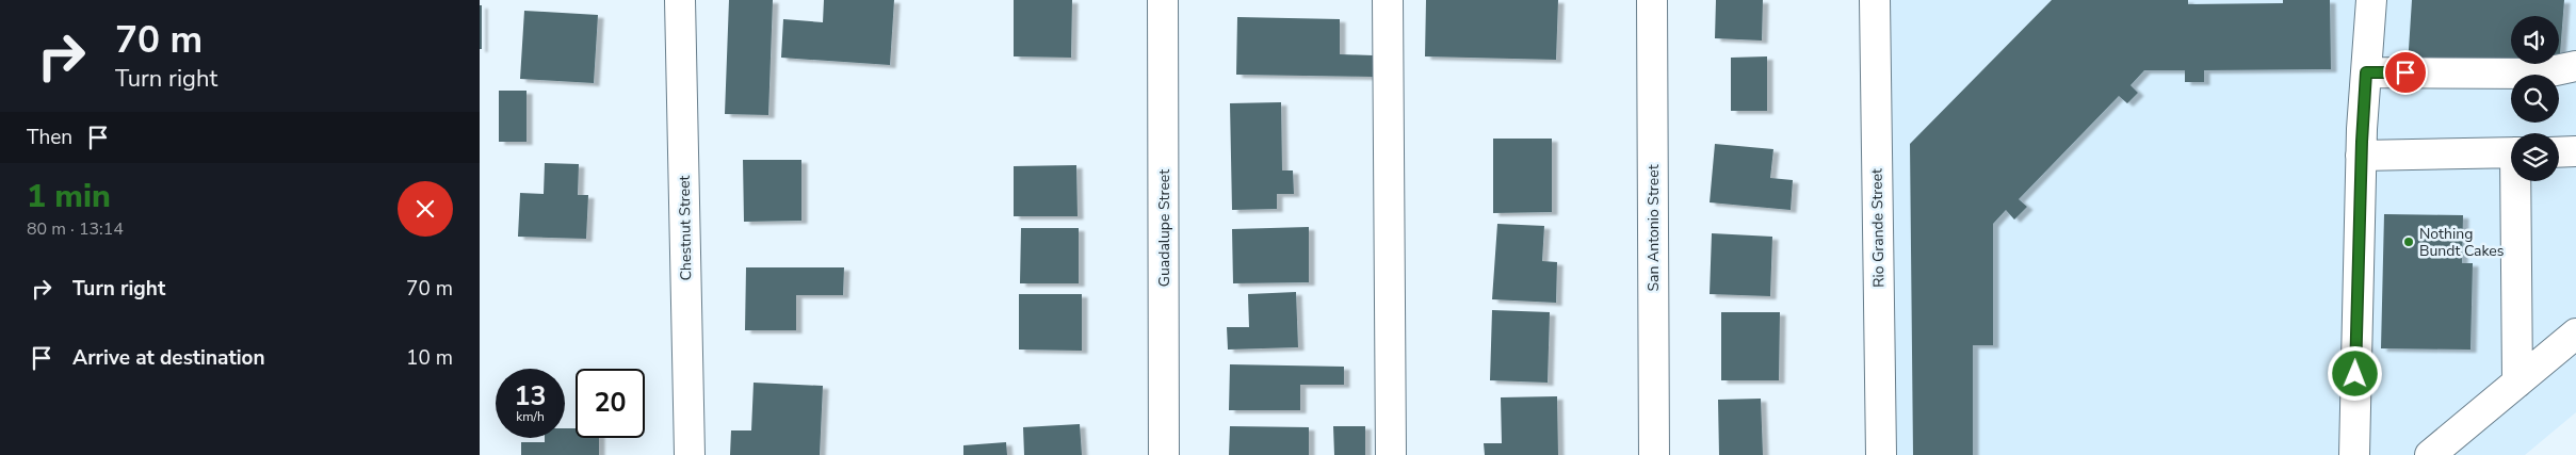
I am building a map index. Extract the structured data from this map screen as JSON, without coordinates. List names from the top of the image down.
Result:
{
  "streets": {
    "street": [
      "Chestnut Street",
      "Guadalupe Street",
      "San Antonio Street",
      "Rio Grande Street"
    ]
  },
  "places": ["Nothing Bundt Cakes"],
  "page": {
    "turn": ["70 m", "Turn right"],
    "then": "Then",
    "heading": ["1 min", "80 m · 13:14"],
    "list": [
      {
        "name": "Turn right",
        "value": "70 m"
      },
      {
        "name": "Arrive at destination",
        "value": "10 m"
      }
    ],
    "speed": "13 km/h",
    "limit": "20"
  }
}
